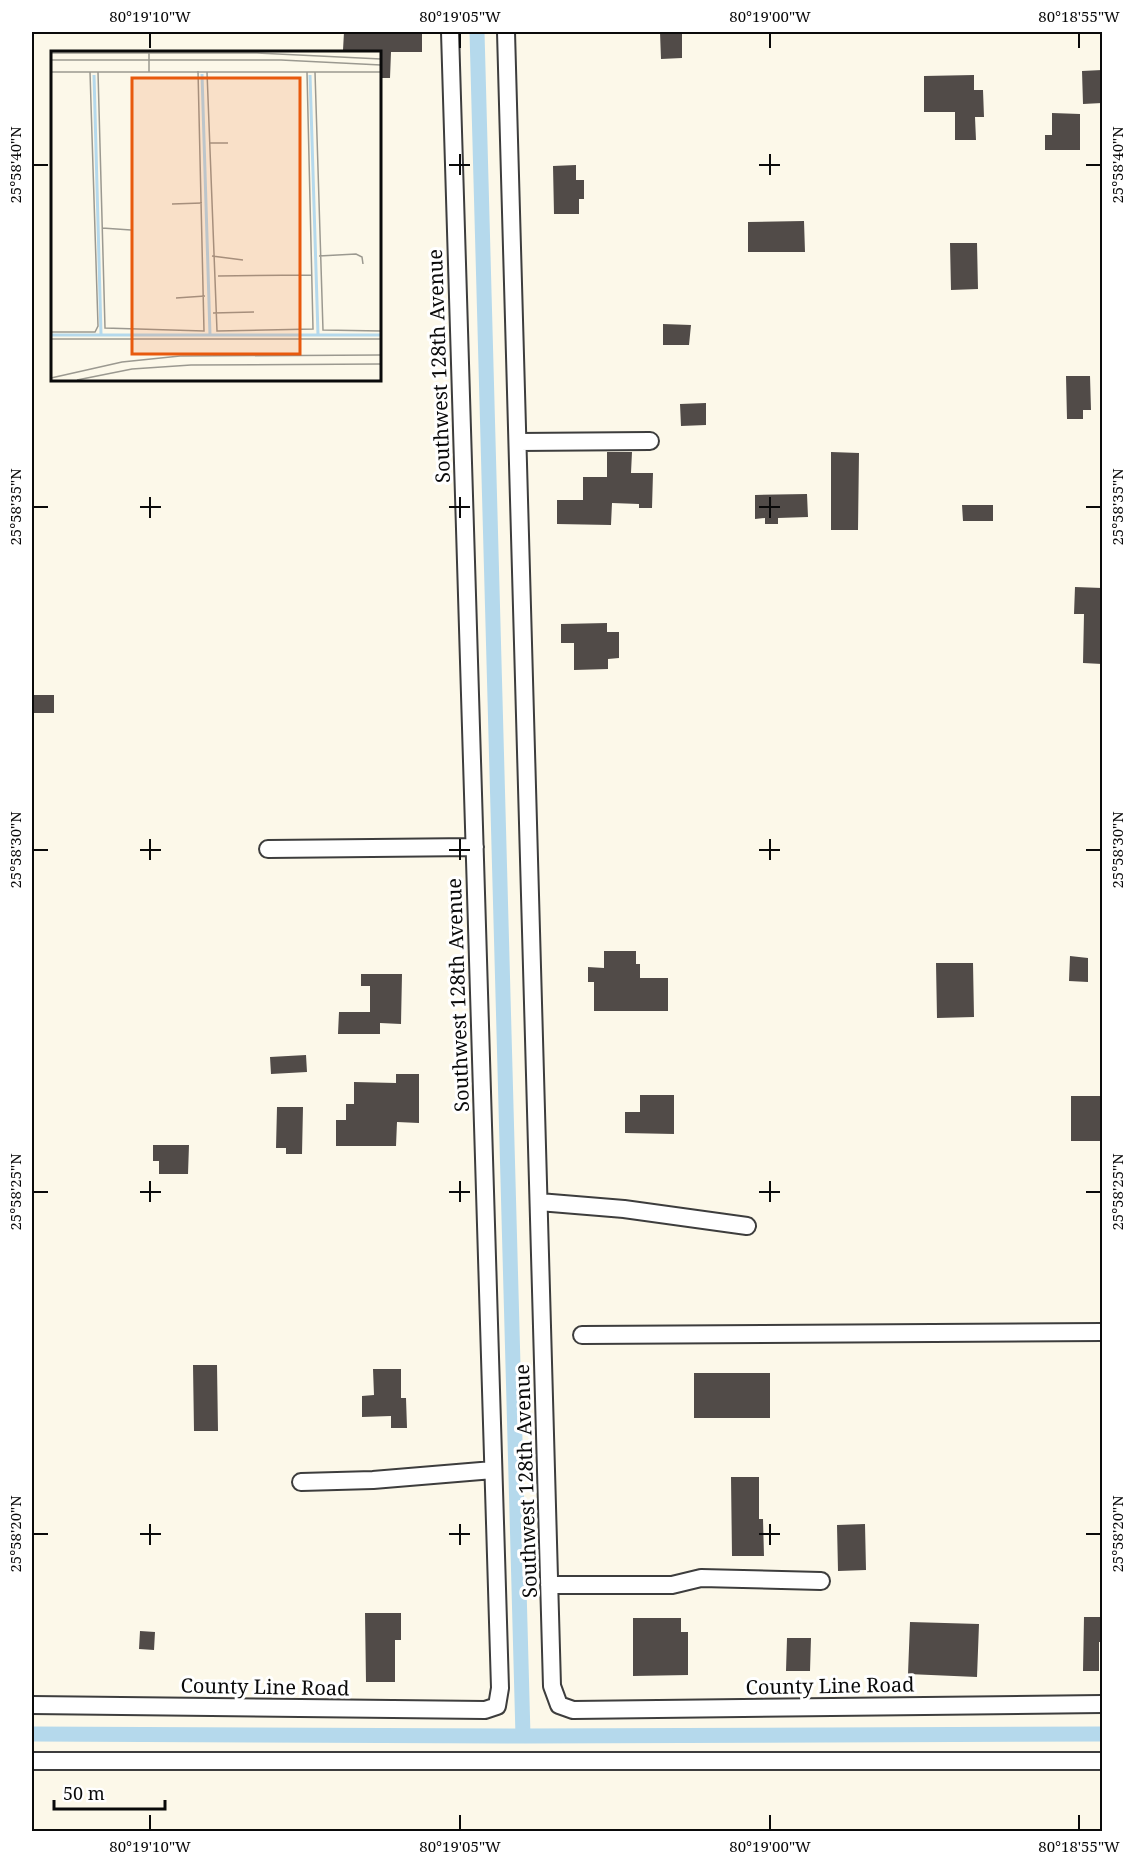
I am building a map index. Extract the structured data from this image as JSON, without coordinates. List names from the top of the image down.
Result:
{
  "streets": {
    "street": ["Southwest 128th Avenue", "County Line Road"]
  },
  "crossings": [
    ["Southwest 128th Avenue", "County Line Road"]
  ],
  "scale_bar": "50 m",
  "coordinates": [
    "80°19'10\"W",
    "80°19'05\"W",
    "80°19'00\"W",
    "80°18'55\"W",
    "25°58'40\"N",
    "25°58'35\"N",
    "25°58'30\"N",
    "25°58'25\"N",
    "25°58'20\"N"
  ]
}
